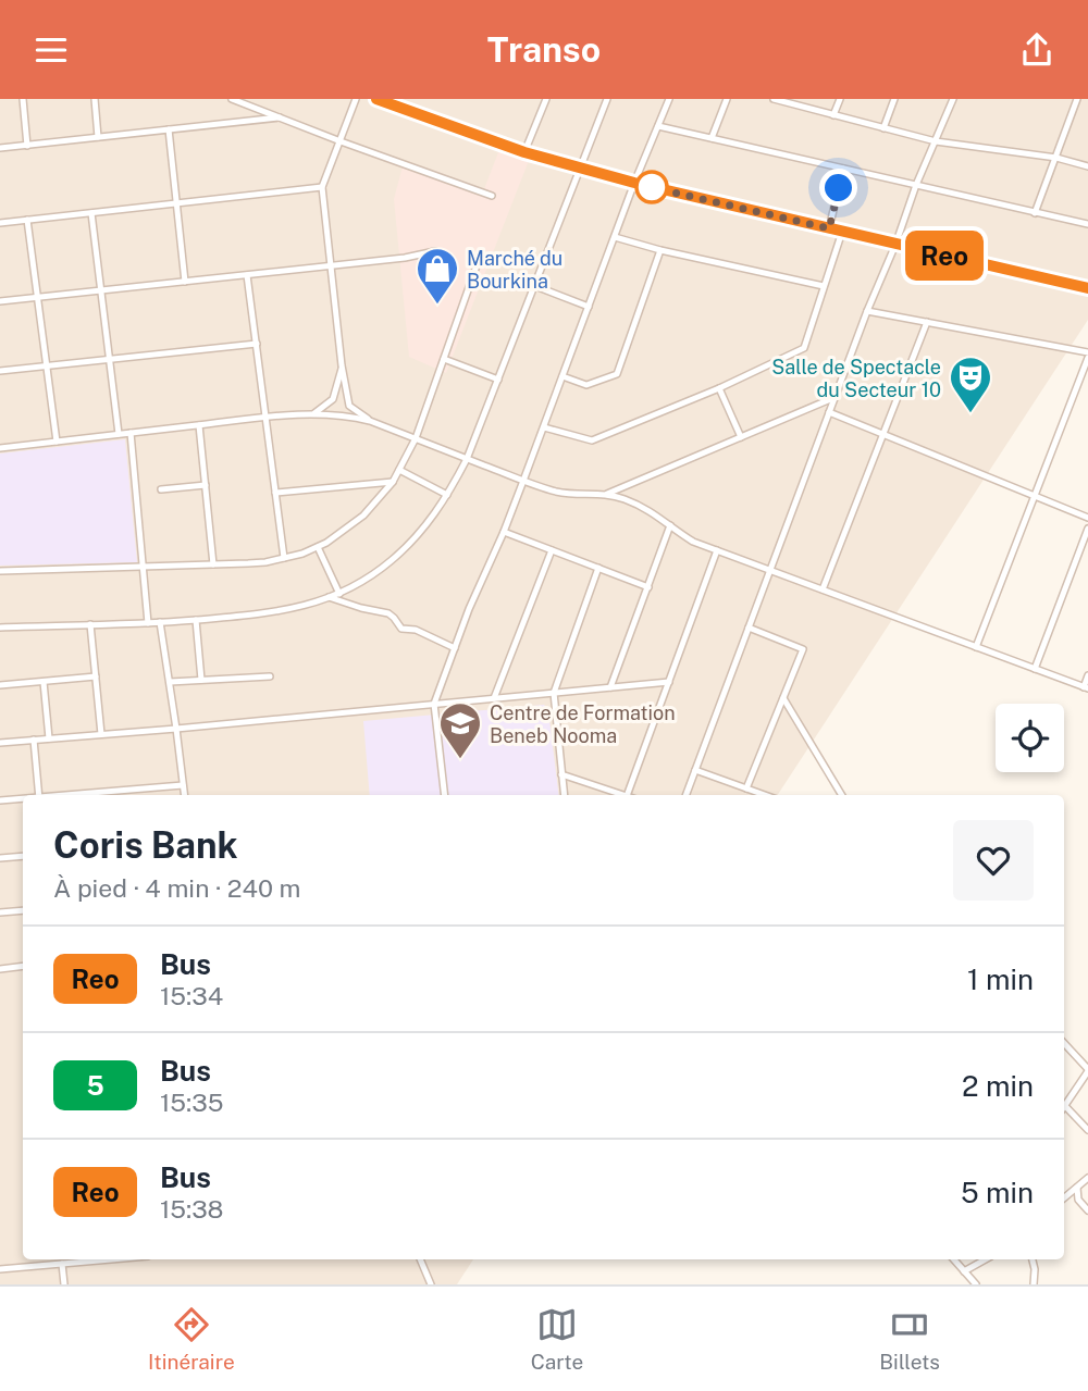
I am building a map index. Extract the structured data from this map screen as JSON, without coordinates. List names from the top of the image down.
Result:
{
  "places": {
    "shop": ["Marché du Bourkina"],
    "theatre": ["Salle de Spectacle du Secteur 10"],
    "school or university": ["Centre de Formation Beneb Nooma"]
  },
  "lines": ["bus line Reo"],
  "page": {
    "header": "Transo",
    "on_map": "Reo",
    "heading": ["Coris Bank", "À pied · 4 min · 240 m"],
    "list": [
      {
        "mark": "Reo",
        "name": "Bus",
        "note": "15:34",
        "value": "1 min"
      },
      {
        "mark": "5",
        "name": "Bus",
        "note": "15:35",
        "value": "2 min"
      },
      {
        "mark": "Reo",
        "name": "Bus",
        "note": "15:38",
        "value": "5 min"
      }
    ],
    "tabs": ["Itinéraire", "Carte", "Billets"]
  }
}
